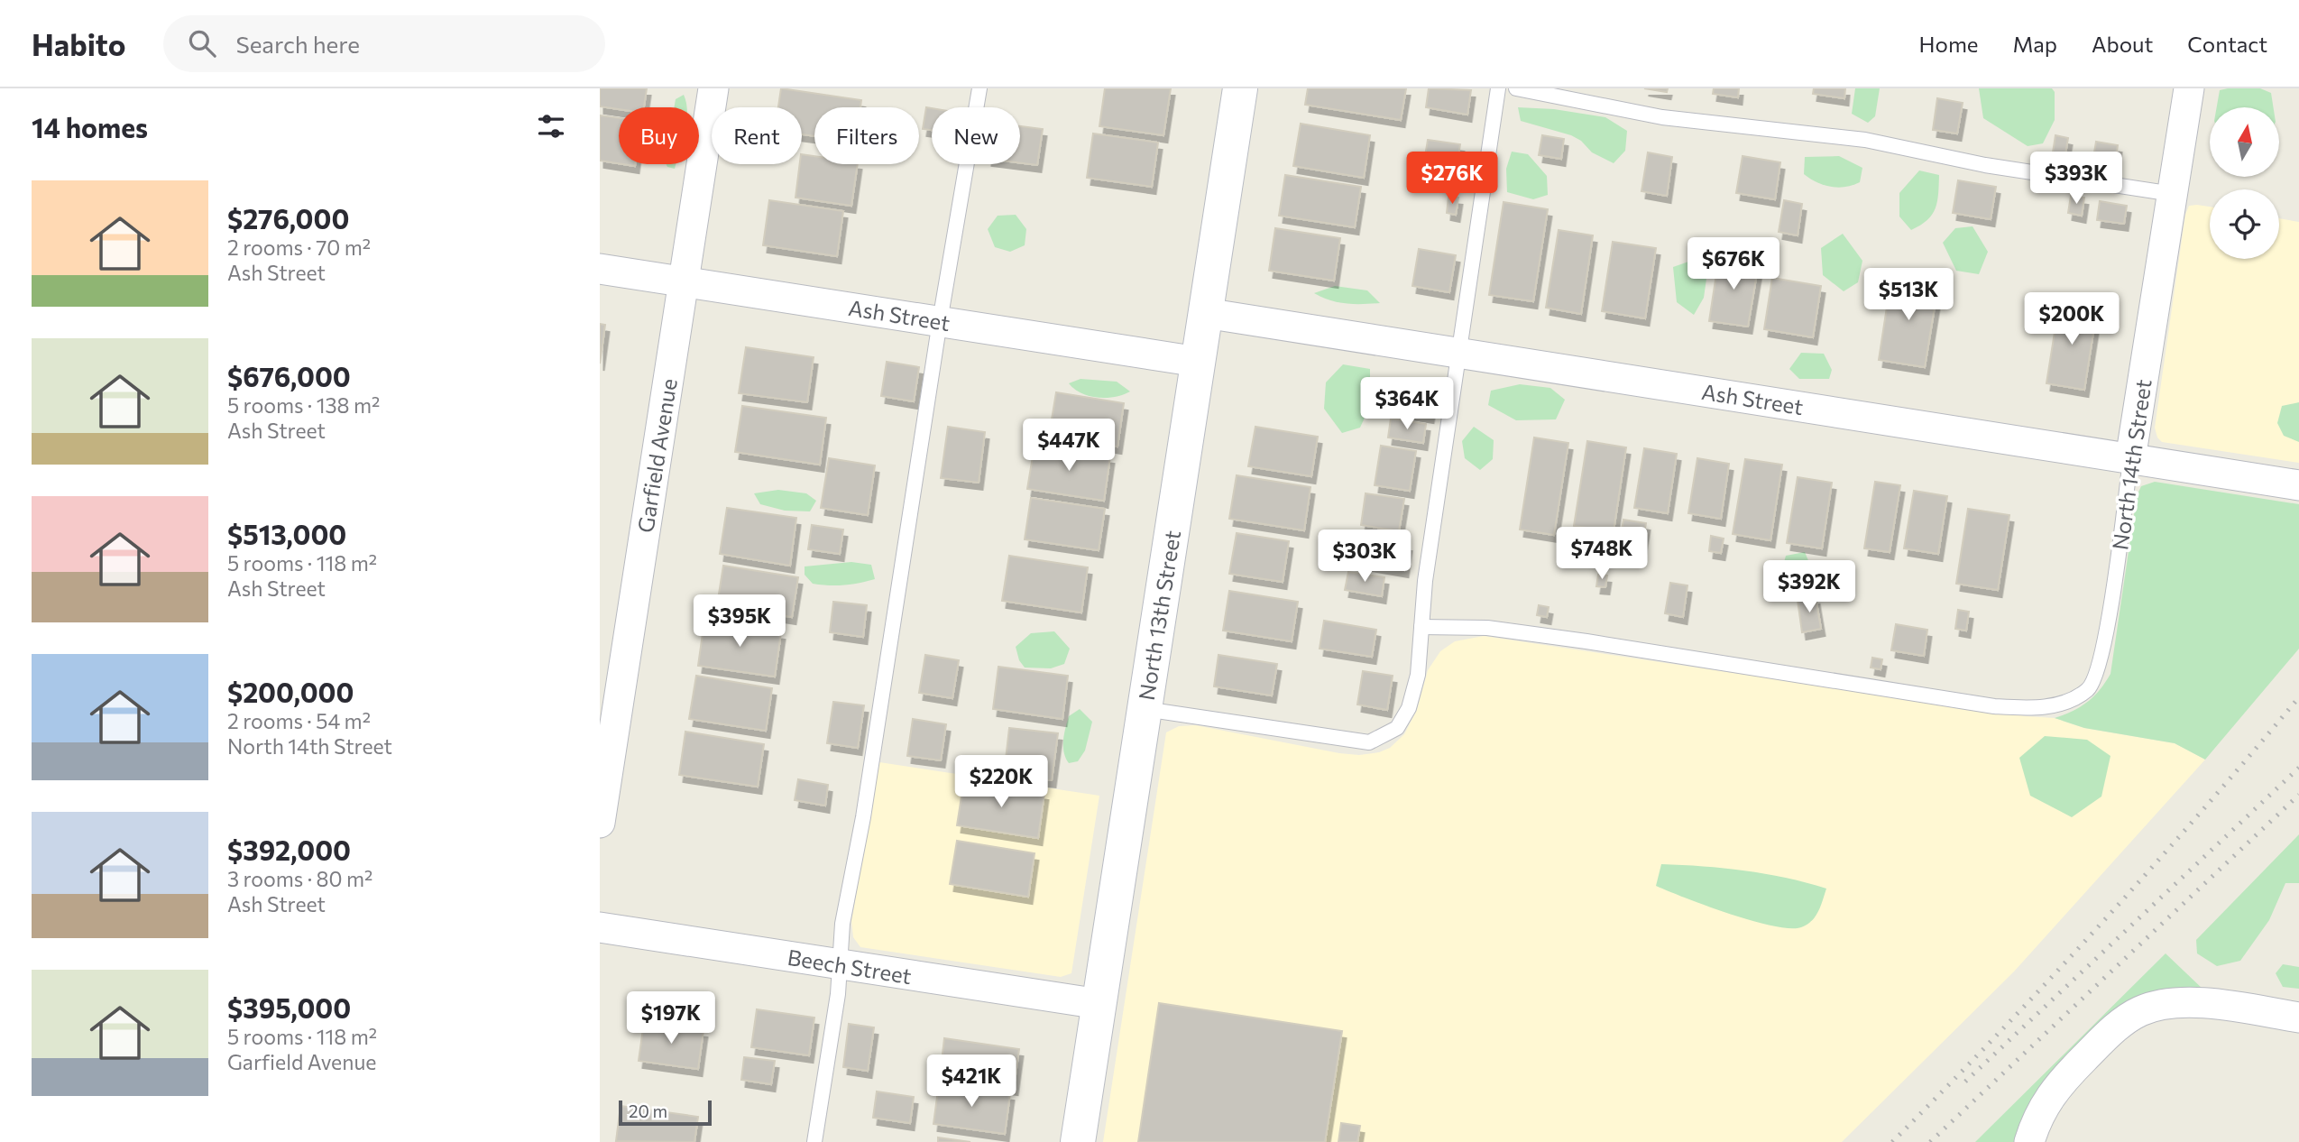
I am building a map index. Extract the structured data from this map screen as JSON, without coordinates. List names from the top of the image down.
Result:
{
  "streets": {
    "main road": ["North 13th Street"],
    "street": [
      "Ash Street",
      "Garfield Avenue",
      "North 14th Street",
      "Beech Street"
    ]
  },
  "crossings": [
    ["Ash Street", "Garfield Avenue"],
    ["Ash Street", "North 14th Street"],
    ["Ash Street", "North 13th Street"],
    ["North 13th Street", "Beech Street"]
  ],
  "scale_bar": "20 m",
  "north": "top",
  "page": {
    "header": "Habito",
    "search": "Search here",
    "nav": [
      "Home",
      "Map",
      "About",
      "Contact"
    ],
    "heading": "14 homes",
    "chip": [
      "Buy",
      "Rent",
      "Filters",
      "New"
    ],
    "price": [
      "$276K",
      "$393K",
      "$676K",
      "$513K",
      "$200K",
      "$364K",
      "$447K",
      "$748K",
      "$303K",
      "$392K",
      "$395K",
      "$220K",
      "$197K",
      "$421K"
    ],
    "list": [
      {
        "name": "$276,000",
        "note": "2 rooms · 70 m² · Ash Street"
      },
      {
        "name": "$676,000",
        "note": "5 rooms · 138 m² · Ash Street"
      },
      {
        "name": "$513,000",
        "note": "5 rooms · 118 m² · Ash Street"
      },
      {
        "name": "$200,000",
        "note": "2 rooms · 54 m² · North 14th Street"
      },
      {
        "name": "$392,000",
        "note": "3 rooms · 80 m² · Ash Street"
      },
      {
        "name": "$395,000",
        "note": "5 rooms · 118 m² · Garfield Avenue"
      }
    ],
    "scale": "20 m"
  }
}
